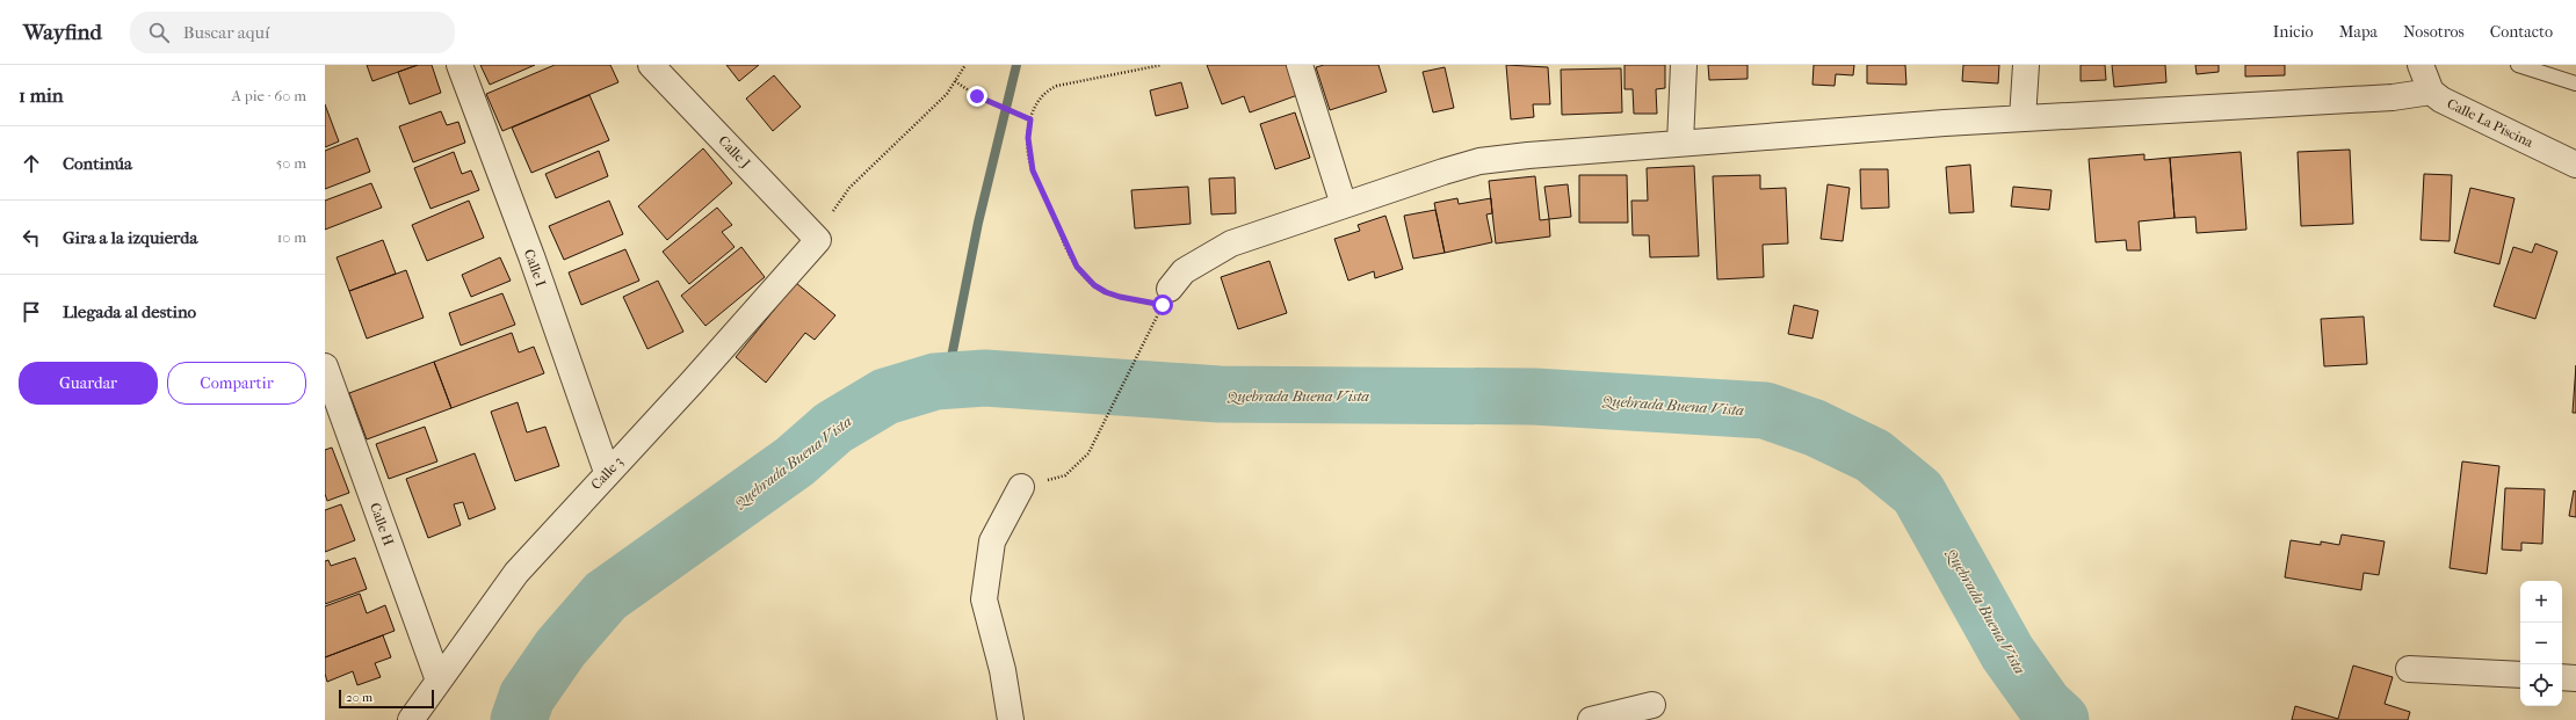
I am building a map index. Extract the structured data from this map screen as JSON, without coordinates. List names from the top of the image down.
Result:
{
  "streets": {
    "street": [
      "Calle La Piscina",
      "Calle J",
      "Calle I",
      "Calle 3",
      "Calle H"
    ]
  },
  "crossings": [
    ["Calle J", "Calle 3"],
    ["Calle I", "Calle 3"],
    ["Calle 3", "Calle H"]
  ],
  "water": ["Quebrada Buena Vista"],
  "scale_bar": "20 m",
  "page": {
    "header": "Wayfind",
    "search": "Buscar aquí",
    "nav": [
      "Inicio",
      "Mapa",
      "Nosotros",
      "Contacto"
    ],
    "heading": ["1 min", "A pie · 60 m"],
    "list": [
      ["Continúa", "50 m"],
      ["Gira a la izquierda", "10 m"],
      "Llegada al destino"
    ],
    "buttons": ["Guardar", "Compartir"],
    "map_buttons": ["+", "−"],
    "scale": "20 m"
  }
}
